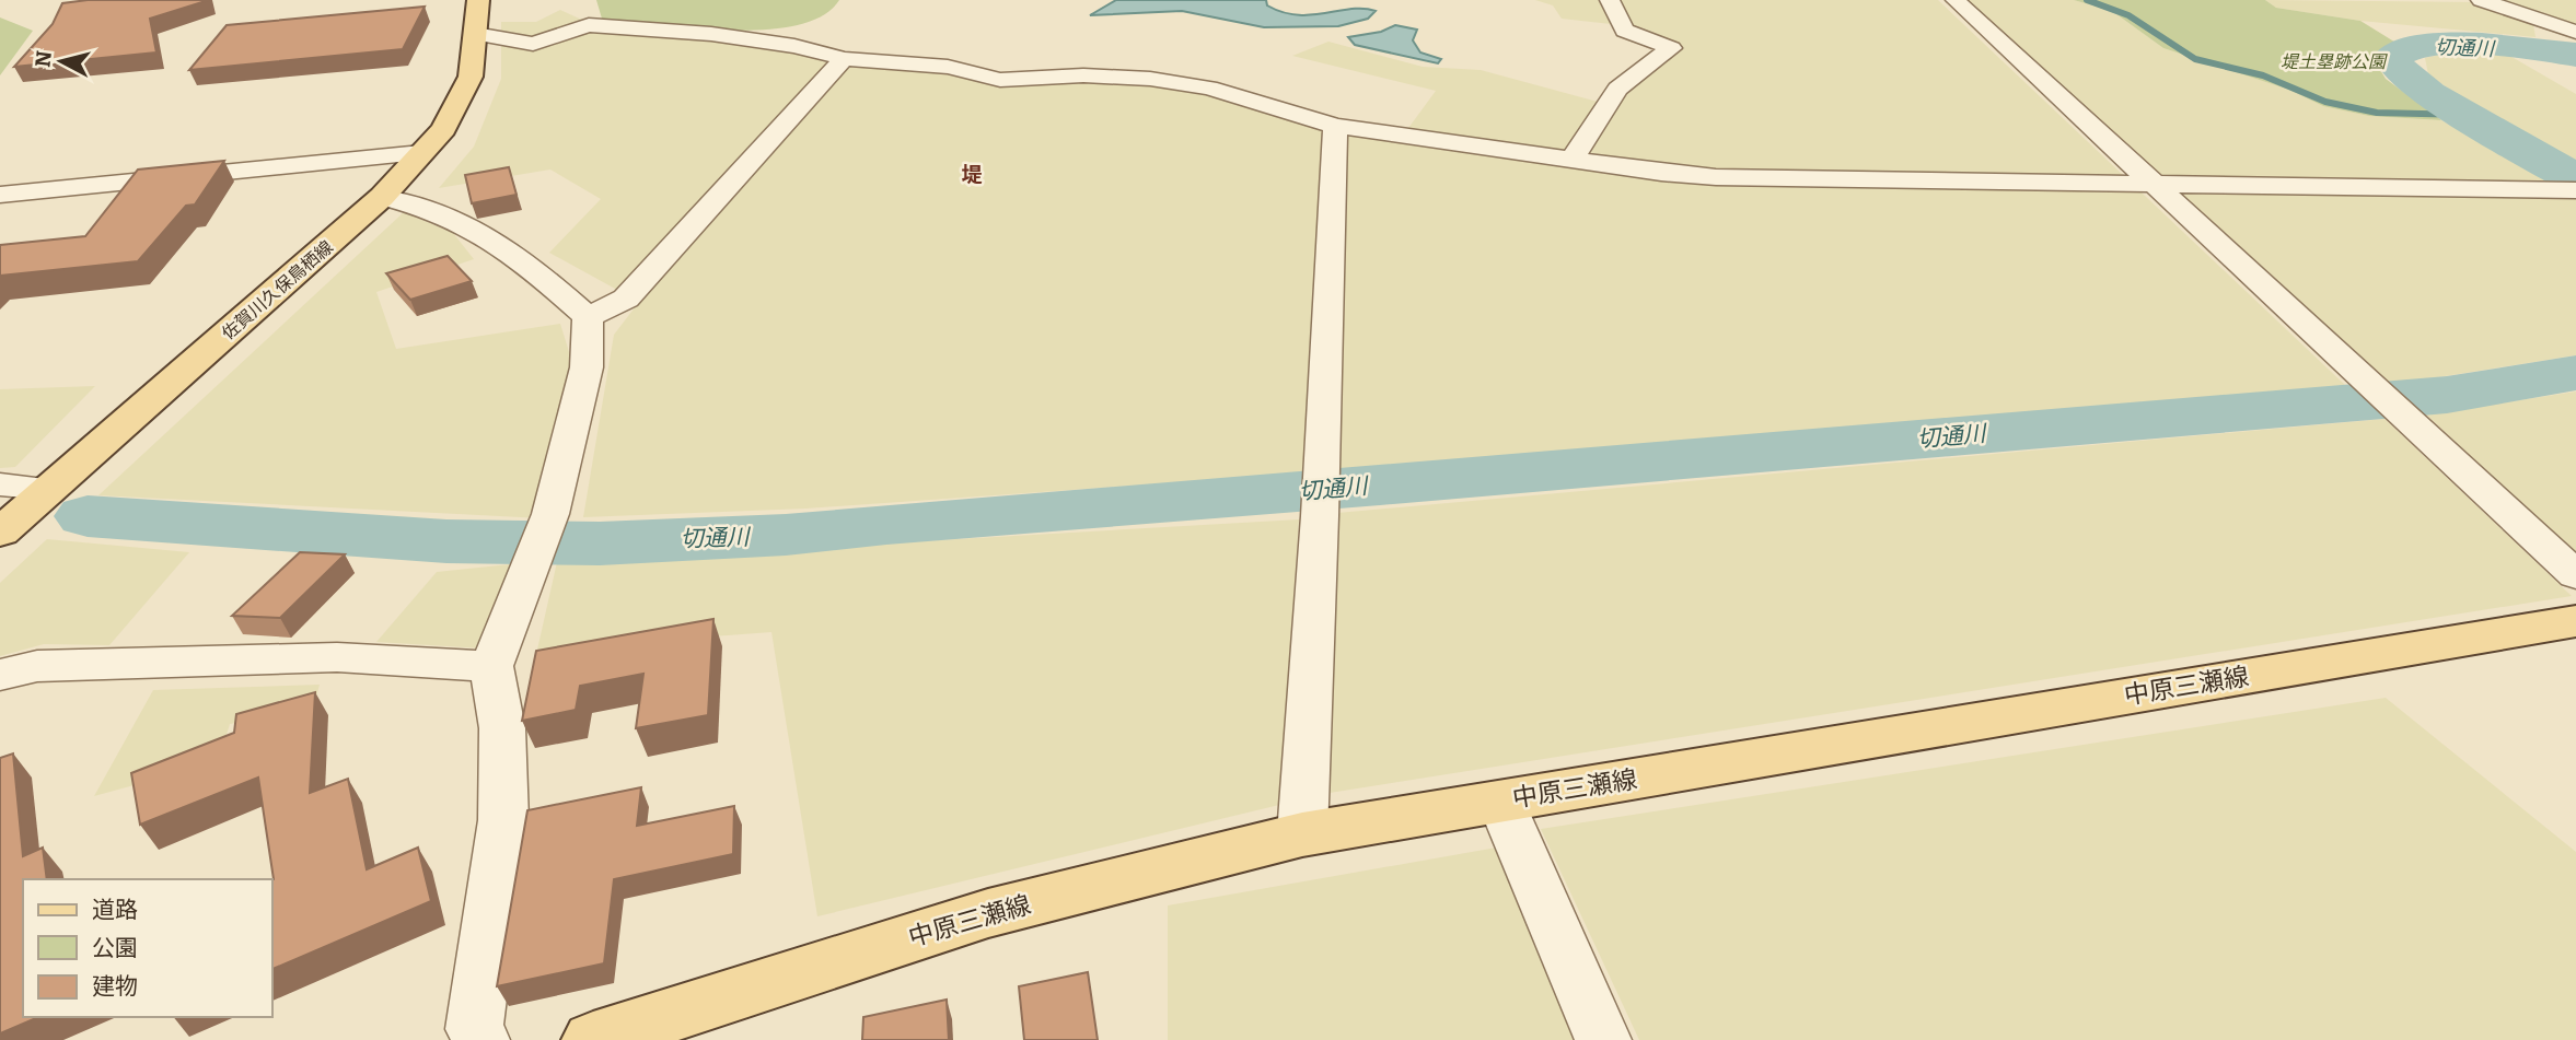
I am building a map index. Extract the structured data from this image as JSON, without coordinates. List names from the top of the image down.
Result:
{
  "streets": {
    "main road": ["佐賀川久保鳥栖線", "中原三瀬線"]
  },
  "districts": ["堤"],
  "water": ["切通川"],
  "parks": ["堤土塁跡公園"],
  "legend": ["道路", "公園", "建物"],
  "north": "left"
}
